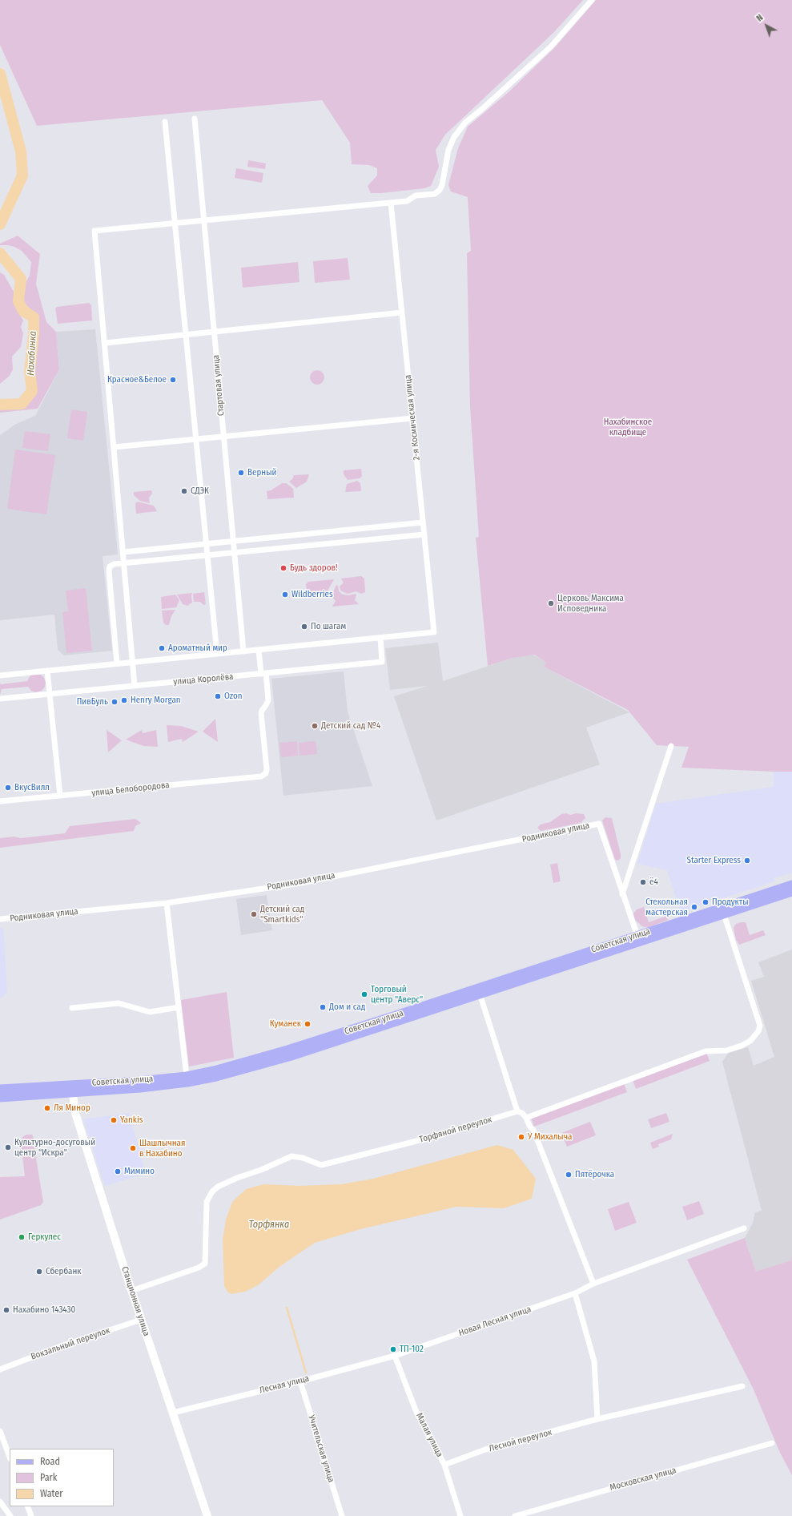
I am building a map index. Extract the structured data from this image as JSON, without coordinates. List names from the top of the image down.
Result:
{
  "streets": {
    "main road": ["Советская улица", "Станционная улица"],
    "street": [
      "Стартовая улица",
      "2-я Космическая улица",
      "улица Королёва",
      "улица Белобородова",
      "Родниковая улица",
      "Торфяной переулок",
      "Новая Лесная улица",
      "Вокзальный переулок",
      "Лесная улица",
      "Малая улица",
      "Лесной переулок",
      "Учительская улица",
      "Московская улица"
    ]
  },
  "crossings": [
    ["2-я Космическая улица", "улица Королёва"],
    ["улица Королёва", "улица Белобородова"],
    ["Советская улица", "Станционная улица"],
    ["Торфяной переулок", "Станционная улица"],
    ["Станционная улица", "Вокзальный переулок"],
    ["Станционная улица", "Лесная улица"],
    ["Новая Лесная улица", "Лесная улица"],
    ["Новая Лесная улица", "Малая улица"],
    ["Лесная улица", "Малая улица"],
    ["Лесная улица", "Учительская улица"],
    ["Малая улица", "Лесной переулок"]
  ],
  "water": ["Нахабинка", "Торфянка"],
  "parks": ["Нахабинское кладбище"],
  "places": [
    "Красное&Белое",
    "Верный",
    "СДЭК",
    "Будь здоров!",
    "Wildberries",
    "Церковь Максима Исповедника",
    "По шагам",
    "Ароматный мир",
    "Ozon",
    "Henry Morgan",
    "ПивБуль",
    "Детский сад №4",
    "ВкусВилл",
    "Starter Express",
    "ё4",
    "Продукты",
    "Стекольная мастерская",
    "Детский сад \"Smartkids\"",
    "Торговый центр \"Аверс\"",
    "Дом и сад",
    "Куманек",
    "Ля Минор",
    "Yankis",
    "У Михалыча",
    "Культурно-досуговый центр \"Искра\"",
    "Шашлычная в Нахабино",
    "Мимино",
    "Пятёрочка",
    "Геркулес",
    "Сбербанк",
    "Нахабино 143430",
    "ТП-102"
  ],
  "legend": ["Road", "Park", "Water"],
  "north": "top left"
}
